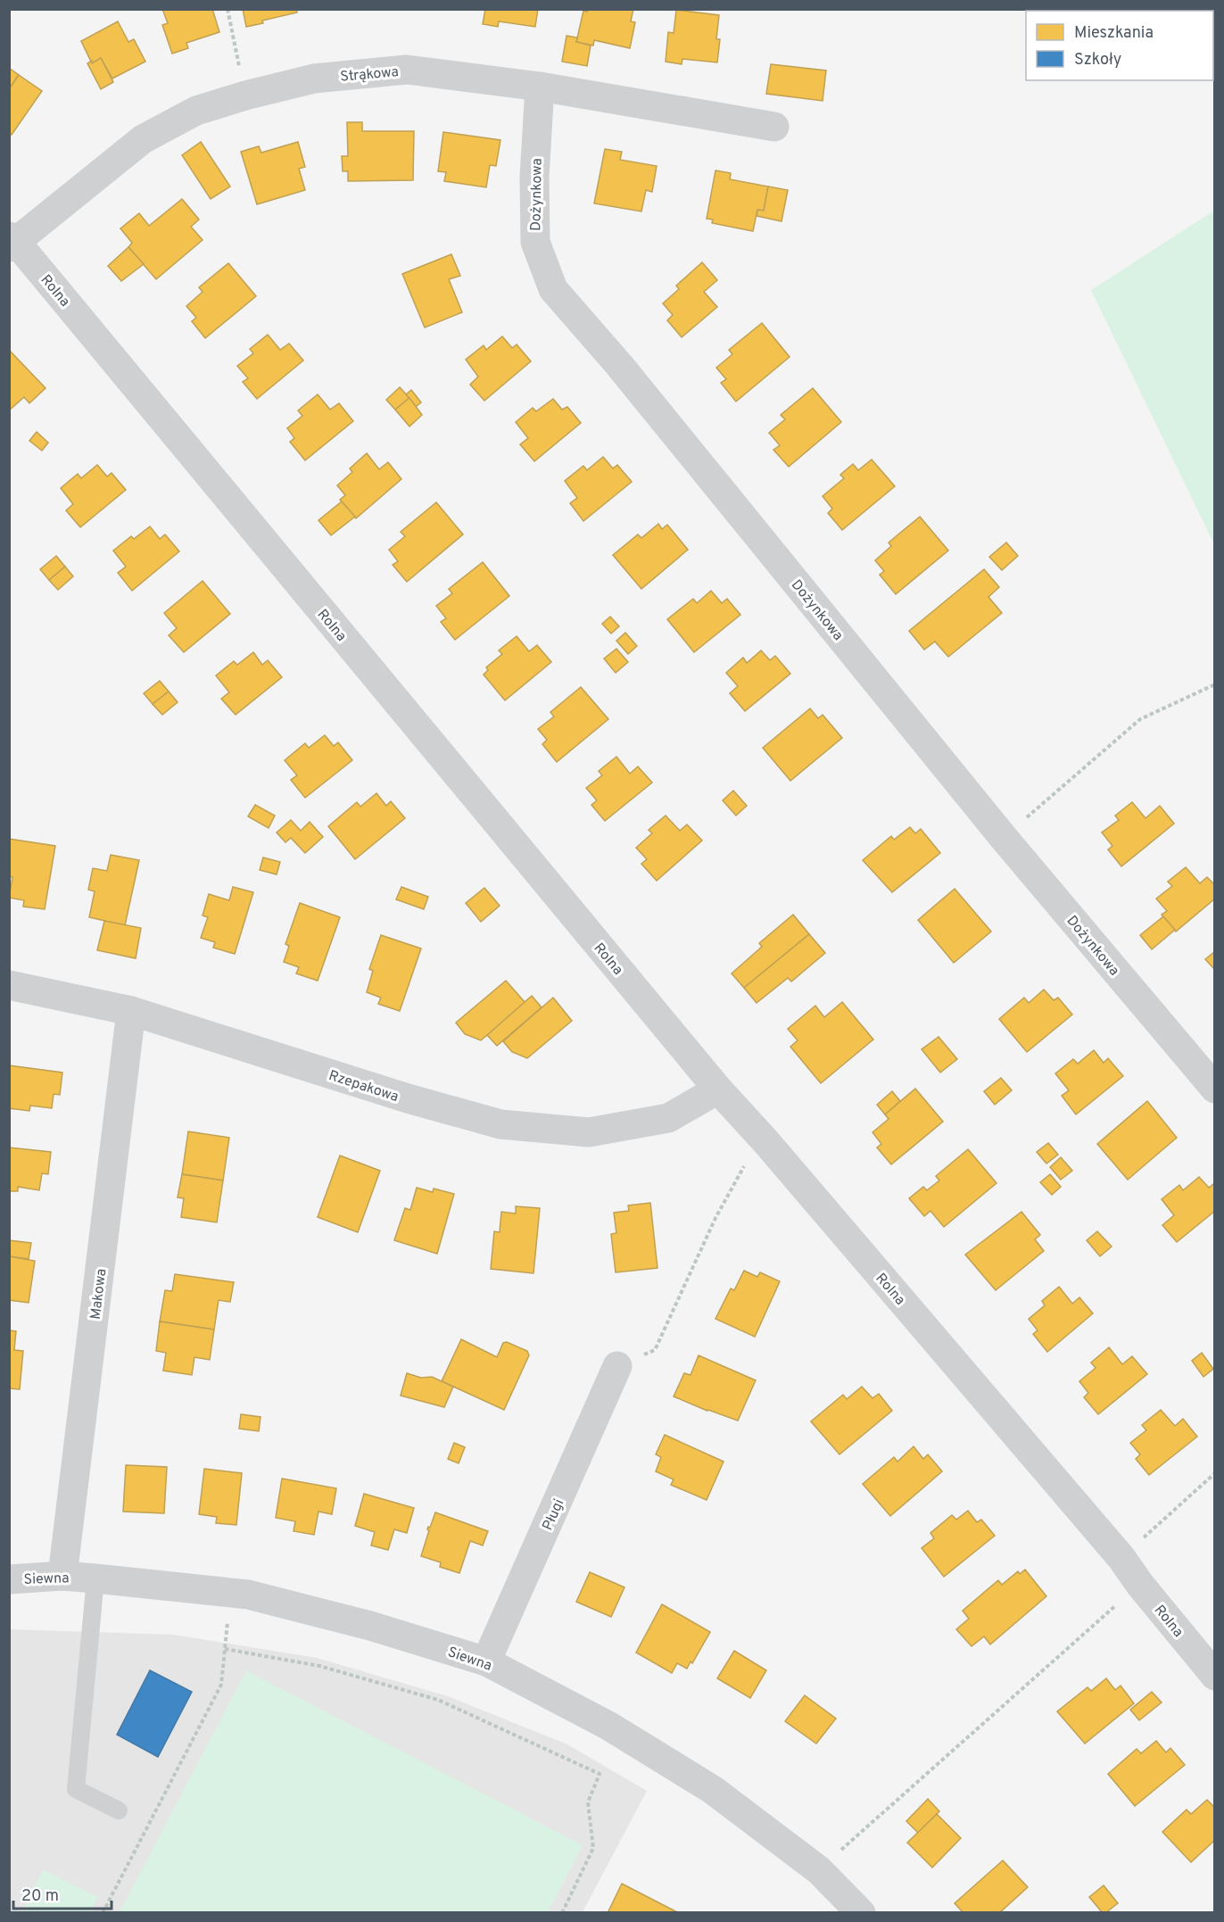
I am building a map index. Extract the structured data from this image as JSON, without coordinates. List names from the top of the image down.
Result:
{
  "streets": {
    "street": [
      "Strąkowa",
      "Dożynkowa",
      "Rolna",
      "Rzepakowa",
      "Makowa",
      "Pługi",
      "Siewna"
    ]
  },
  "crossings": [
    ["Strąkowa", "Dożynkowa"],
    ["Strąkowa", "Rolna"],
    ["Rolna", "Rzepakowa"],
    ["Rzepakowa", "Makowa"],
    ["Makowa", "Siewna"],
    ["Pługi", "Siewna"]
  ],
  "legend": ["Mieszkania", "Szkoły"],
  "scale_bar": "20 m"
}
